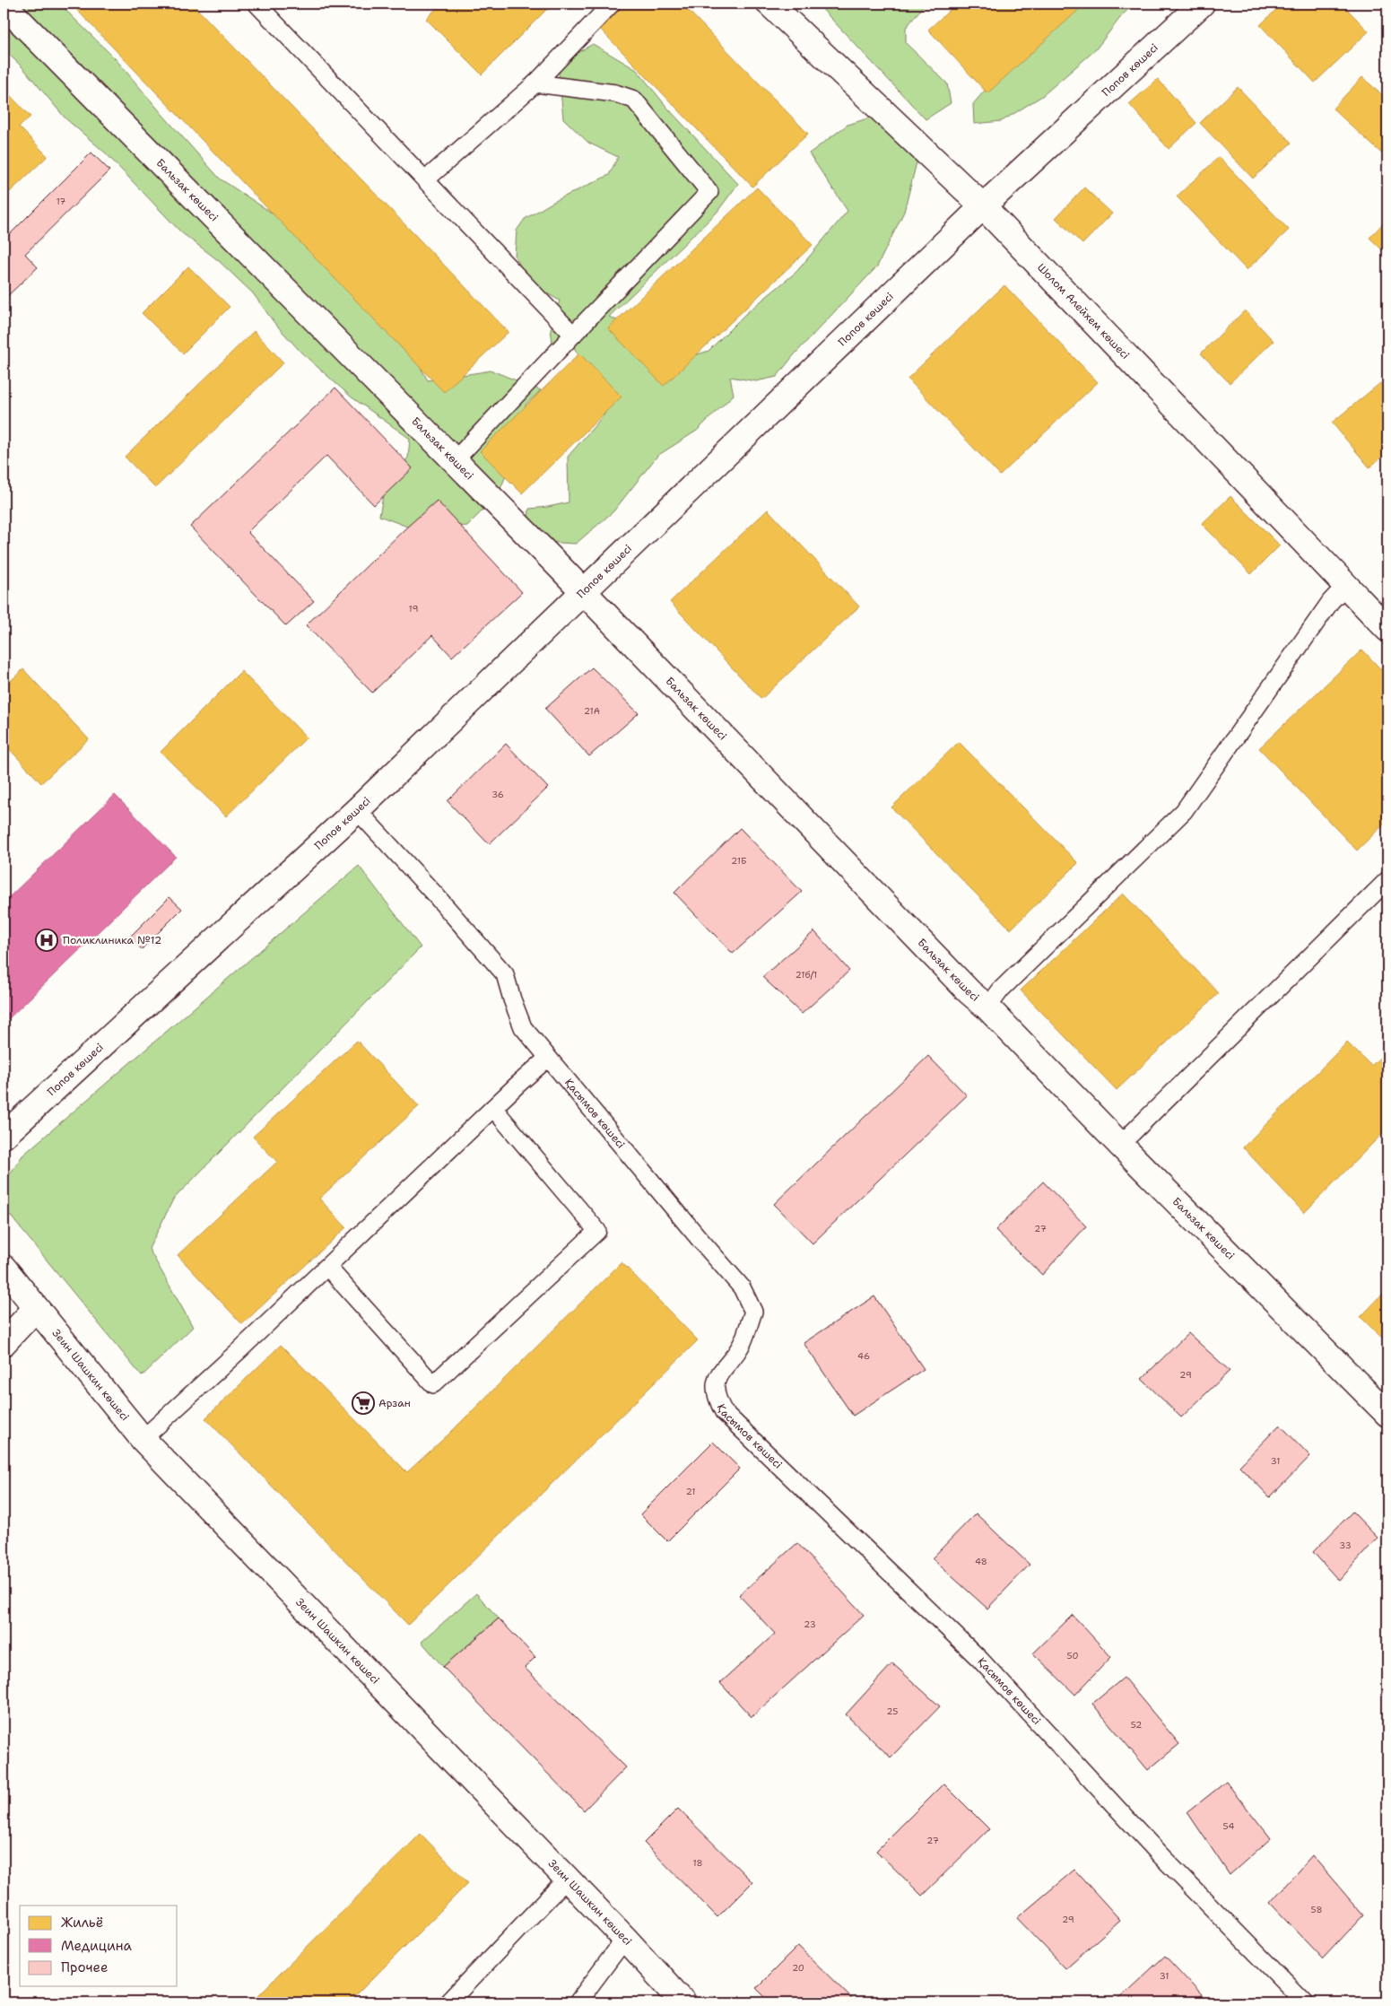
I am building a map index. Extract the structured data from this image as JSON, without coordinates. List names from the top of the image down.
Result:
{
  "streets": {
    "street": [
      "Попов көшесі",
      "Бальзак көшесі",
      "Шолом Алейхем көшесі",
      "Зеин Шашкин көшесі"
    ],
    "lane": ["Қасымов көшесі"]
  },
  "crossings": [
    ["Попов көшесі", "Бальзак көшесі"],
    ["Попов көшесі", "Шолом Алейхем көшесі"],
    ["Попов көшесі", "Қасымов көшесі"]
  ],
  "places": {
    "hospital": ["Поликлиника №12"],
    "supermarket": ["Арзан"]
  },
  "house_numbers": [
    "17",
    "19",
    "21А",
    "36",
    "21Б",
    "21б/1",
    "27",
    "46",
    "29",
    "31",
    "21",
    "33",
    "48",
    "23",
    "50",
    "25",
    "52",
    "54",
    "27",
    "18",
    "58",
    "29",
    "20",
    "31"
  ],
  "legend": ["Жильё", "Медицина", "Прочее"]
}
